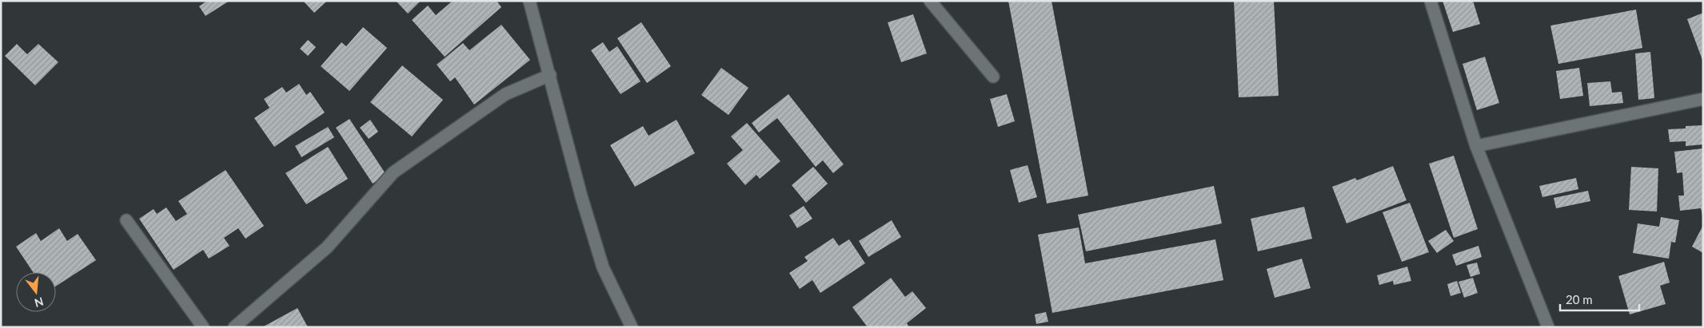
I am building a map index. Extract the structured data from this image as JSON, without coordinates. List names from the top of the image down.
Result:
{
  "scale_bar": "20 m",
  "north": "bottom"
}
